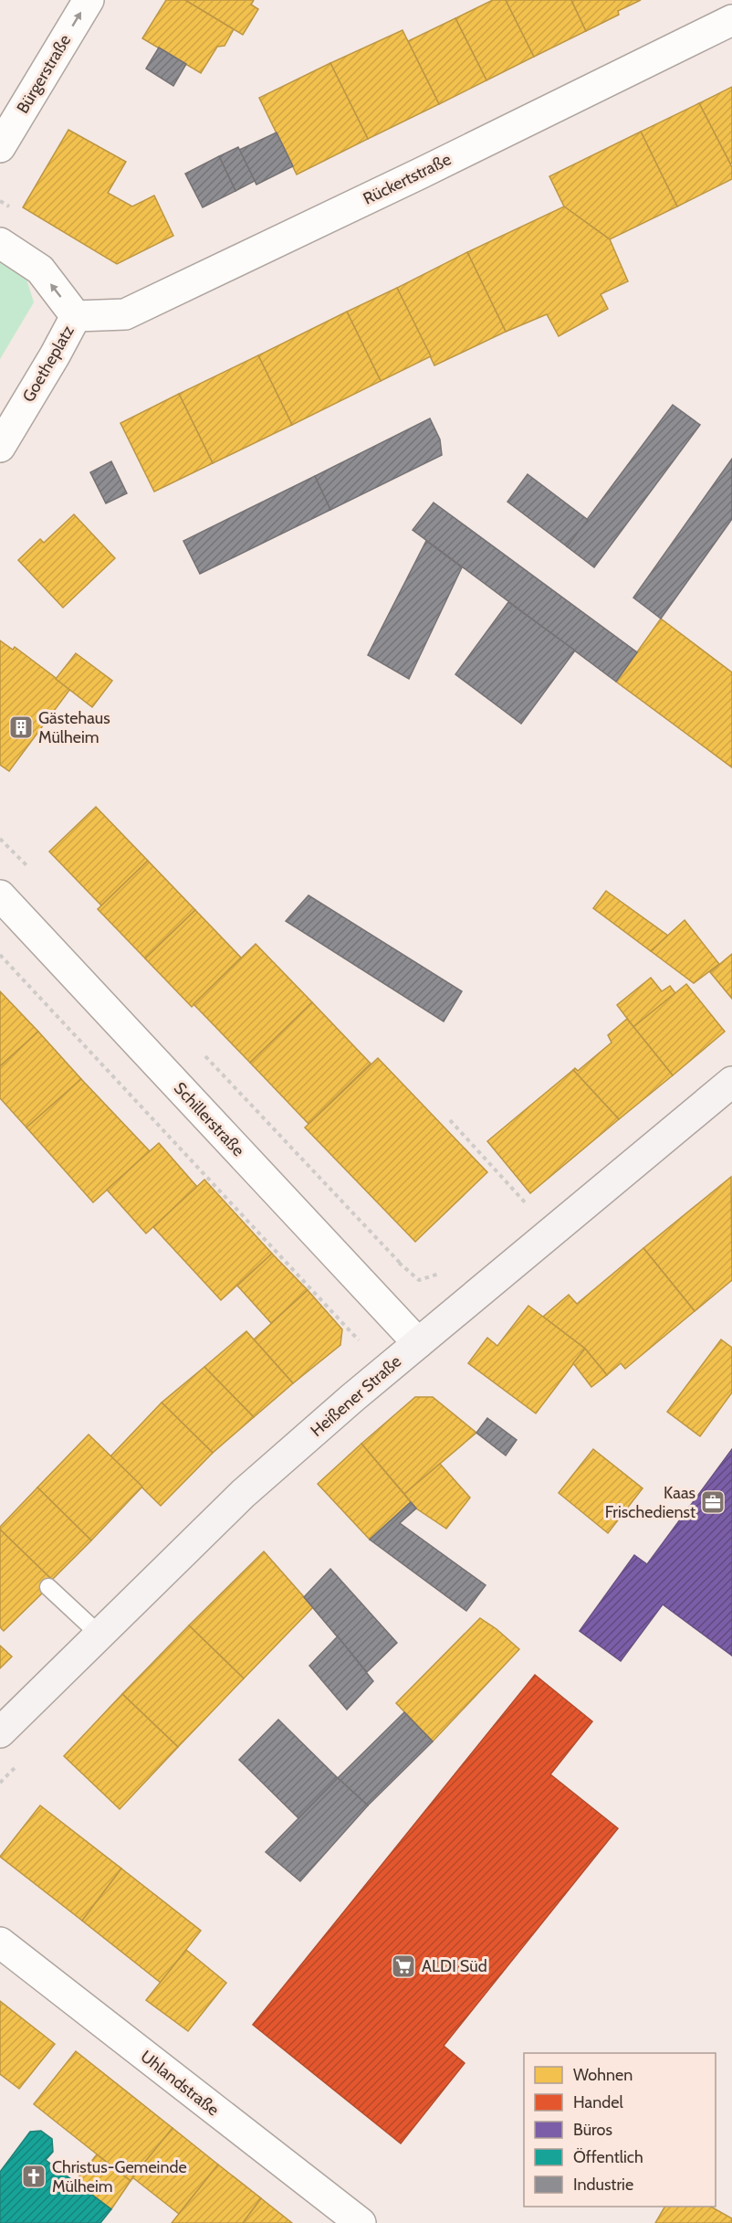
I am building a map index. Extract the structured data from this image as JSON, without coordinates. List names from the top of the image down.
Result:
{
  "streets": {
    "street": [
      "Bürgerstraße",
      "Rückertstraße",
      "Goetheplatz",
      "Schillerstraße",
      "Heißener Straße",
      "Uhlandstraße"
    ]
  },
  "crossings": [
    ["Rückertstraße", "Goetheplatz"],
    ["Schillerstraße", "Heißener Straße"]
  ],
  "one_way": ["Bürgerstraße", "Goetheplatz"],
  "places": {
    "building": ["Gästehaus Mülheim"],
    "office": ["Kaas Frischedienst"],
    "supermarket": ["ALDI Süd"],
    "church": ["Christus-Gemeinde Mülheim"]
  },
  "legend": [
    "Wohnen",
    "Handel",
    "Büros",
    "Öffentlich",
    "Industrie"
  ]
}
